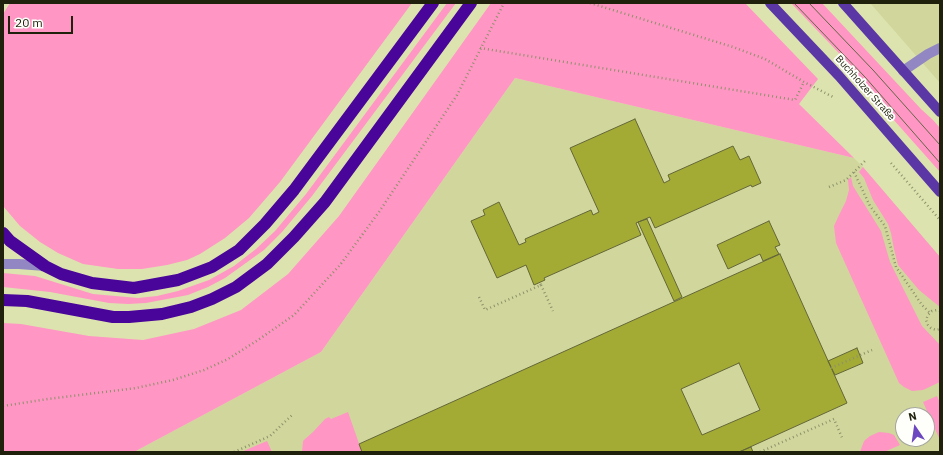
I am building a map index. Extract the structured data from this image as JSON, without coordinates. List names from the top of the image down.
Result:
{
  "streets": {
    "main road": ["Buchholzer Straße"]
  },
  "scale_bar": "20 m",
  "north": "top"
}
